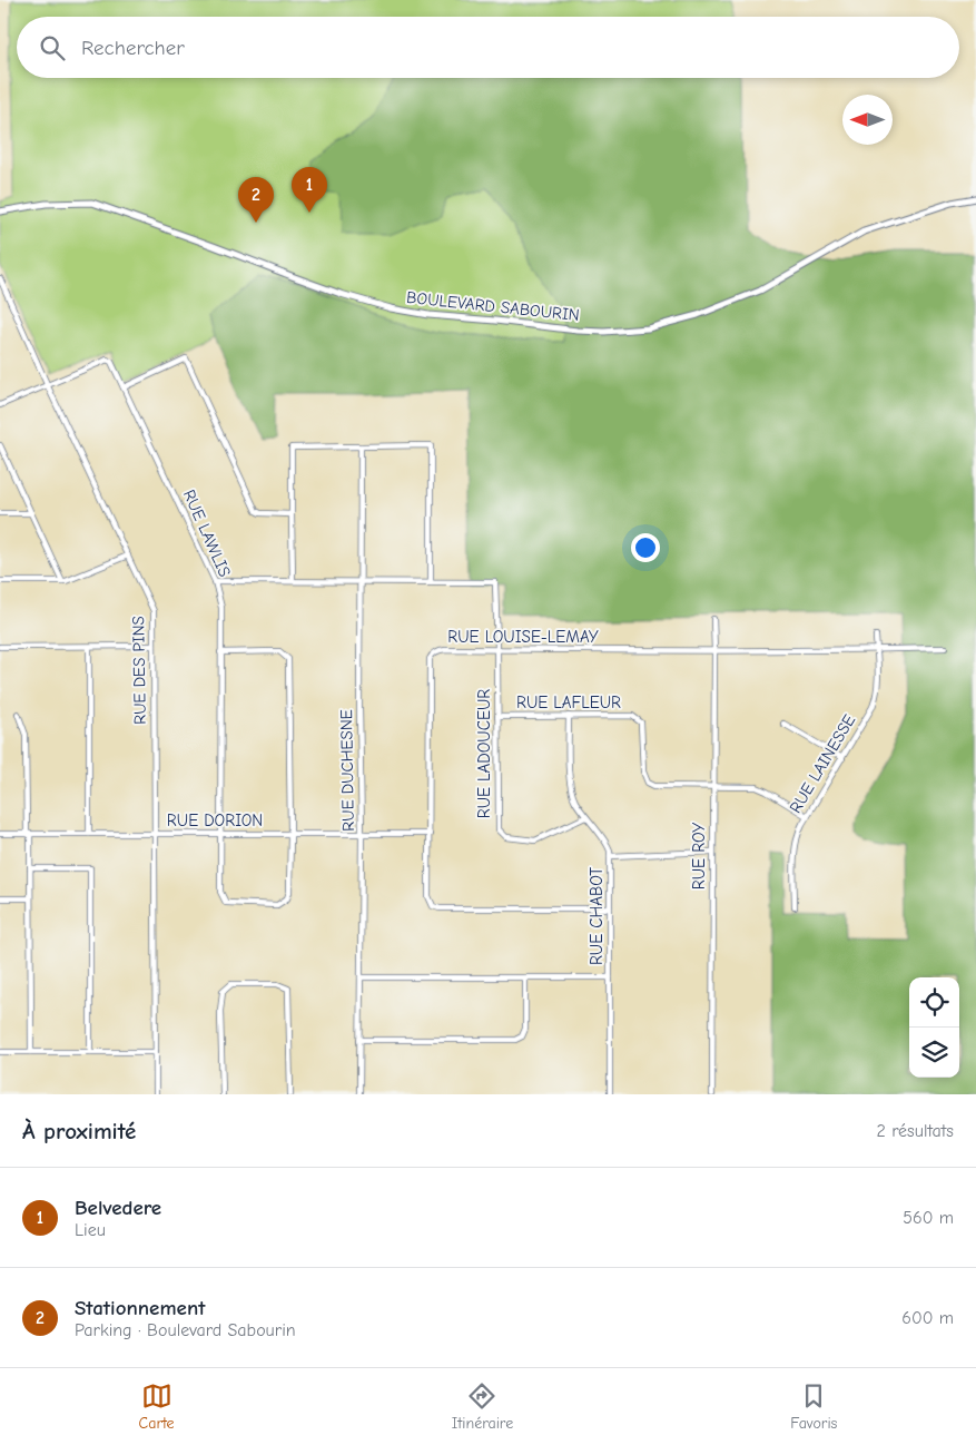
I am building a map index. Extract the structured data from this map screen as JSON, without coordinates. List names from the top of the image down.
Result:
{
  "streets": {
    "street": [
      "BOULEVARD SABOURIN",
      "RUE LAWLIS",
      "RUE LOUISE-LEMAY",
      "RUE DES PINS",
      "RUE LAFLEUR",
      "RUE LADOUCEUR",
      "RUE LAINESSE",
      "RUE DUCHESNE",
      "RUE DORION",
      "RUE ROY",
      "RUE CHABOT"
    ]
  },
  "crossings": [
    ["RUE LAWLIS", "RUE DES PINS"],
    ["RUE LAWLIS", "RUE DORION"],
    ["RUE LOUISE-LEMAY", "RUE LADOUCEUR"],
    ["RUE LOUISE-LEMAY", "RUE LAINESSE"],
    ["RUE LOUISE-LEMAY", "RUE DORION"],
    ["RUE LOUISE-LEMAY", "RUE ROY"],
    ["RUE LOUISE-LEMAY", "RUE CHABOT"],
    ["RUE DES PINS", "RUE DORION"],
    ["RUE LAFLEUR", "RUE LADOUCEUR"],
    ["RUE LAFLEUR", "RUE LAINESSE"],
    ["RUE LAFLEUR", "RUE ROY"],
    ["RUE LAFLEUR", "RUE CHABOT"],
    ["RUE LADOUCEUR", "RUE CHABOT"],
    ["RUE DUCHESNE", "RUE DORION"]
  ],
  "north": "left",
  "page": {
    "search": "Rechercher",
    "pins": ["1", "2"],
    "heading": ["À proximité", "2 résultats"],
    "list": [
      {
        "mark": "1",
        "name": "Belvedere",
        "note": "Lieu",
        "value": "560 m"
      },
      {
        "mark": "2",
        "name": "Stationnement",
        "note": "Parking · Boulevard Sabourin",
        "value": "600 m"
      }
    ],
    "nav": ["Carte", "Itinéraire", "Favoris"]
  }
}
